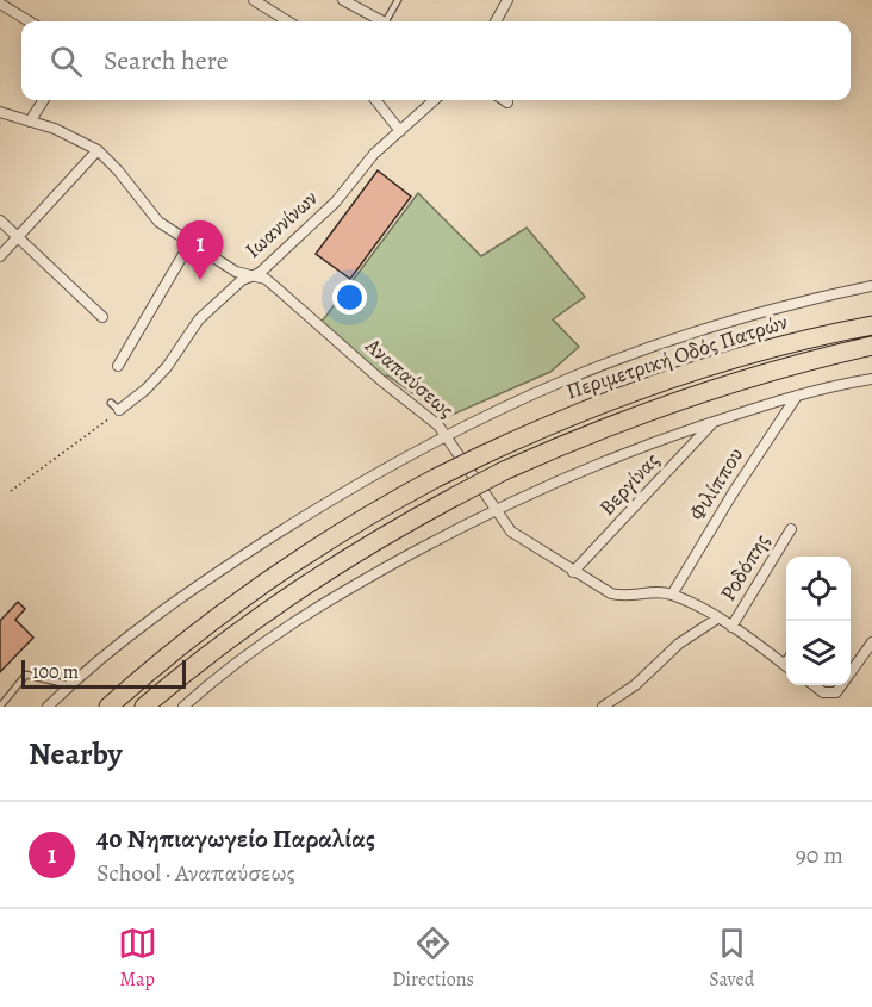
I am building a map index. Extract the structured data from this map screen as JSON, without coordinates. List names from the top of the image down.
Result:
{
  "streets": {
    "highway": ["Περιμετρική Οδός Πατρών"],
    "street": [
      "Ιωαννίνων",
      "Αναπαύσεως",
      "Βεργίνας",
      "Φιλίππου",
      "Ροδόπης"
    ]
  },
  "crossings": [
    ["Ιωαννίνων", "Αναπαύσεως"],
    ["Αναπαύσεως", "Βεργίνας"],
    ["Αναπαύσεως", "Φιλίππου"]
  ],
  "scale_bar": "100 m",
  "page": {
    "search": "Search here",
    "pins": "1",
    "scale": "100 m",
    "heading": "Nearby",
    "list": [
      {
        "mark": "1",
        "name": "4o Νηπιαγωγείο Παραλίας",
        "note": "School · Αναπαύσεως",
        "value": "90 m"
      }
    ],
    "nav": ["Map", "Directions", "Saved"]
  }
}
